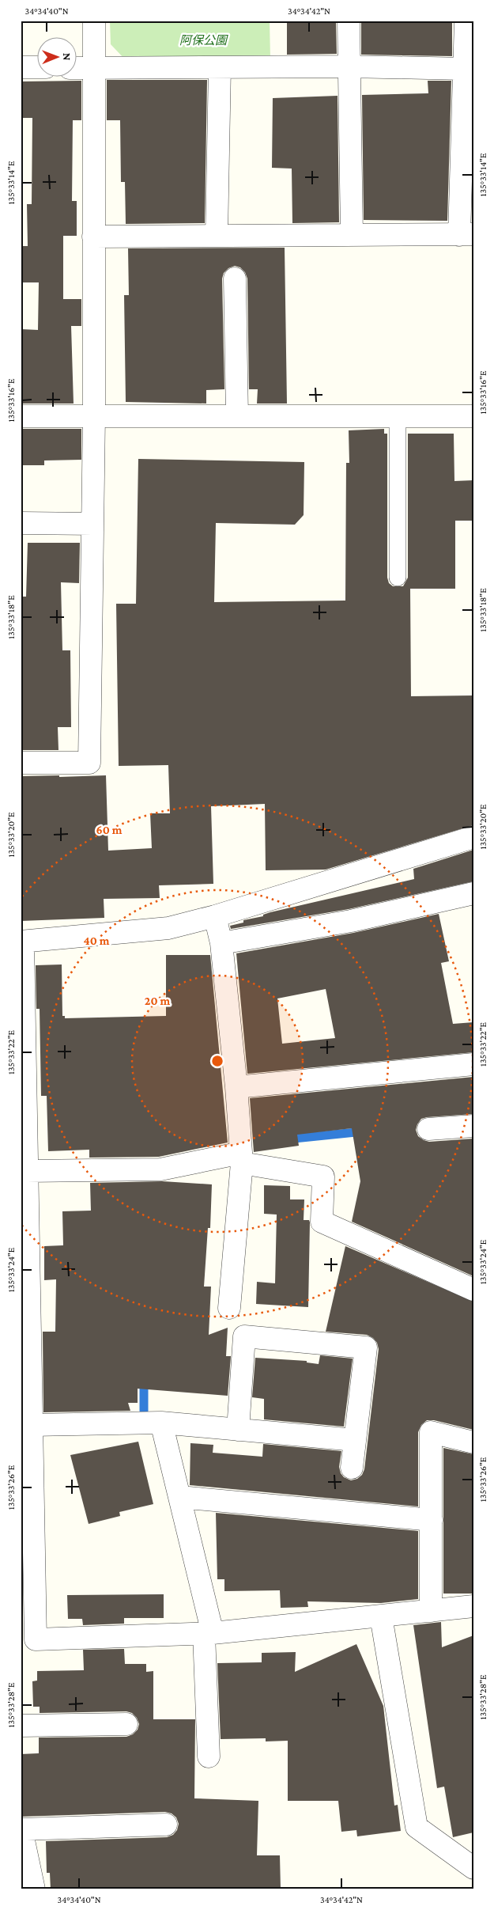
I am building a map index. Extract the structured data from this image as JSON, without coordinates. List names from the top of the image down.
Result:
{
  "parks": ["阿保公園"],
  "north": "right",
  "coordinates": [
    "34°34'40\"N",
    "34°34'42\"N",
    "135°33'14\"E",
    "135°33'16\"E",
    "135°33'18\"E",
    "135°33'20\"E",
    "135°33'22\"E",
    "135°33'24\"E",
    "135°33'26\"E",
    "135°33'28\"E"
  ],
  "rings": ["60 m", "40 m", "20 m"]
}
